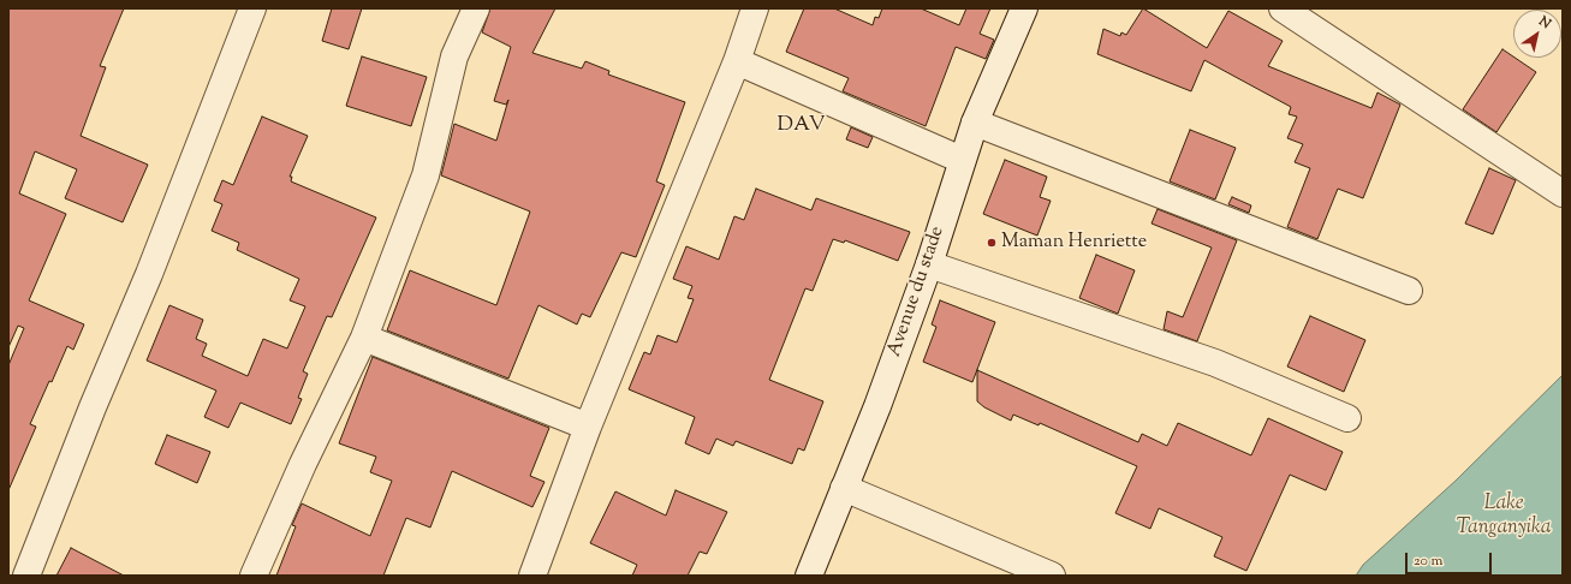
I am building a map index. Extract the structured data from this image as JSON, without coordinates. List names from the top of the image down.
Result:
{
  "streets": {
    "street": ["Avenue du stade"]
  },
  "districts": ["DAV"],
  "water": ["Lake Tanganyika"],
  "places": ["Maman Henriette"],
  "scale_bar": "20 m",
  "north": "top right"
}
